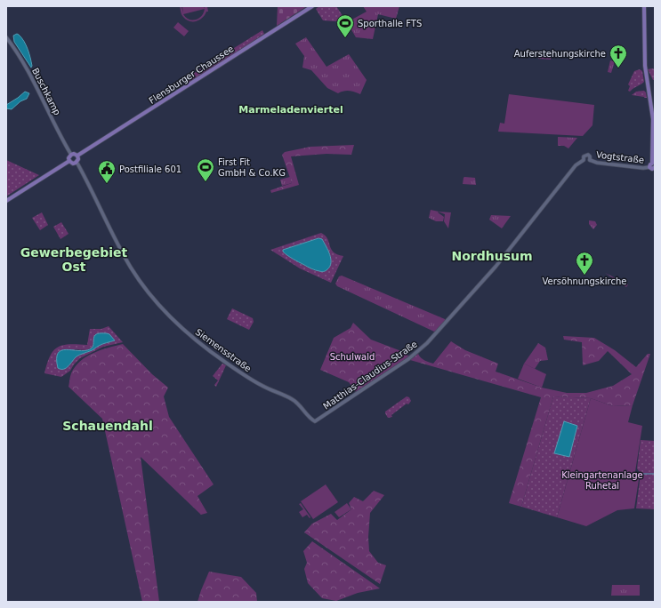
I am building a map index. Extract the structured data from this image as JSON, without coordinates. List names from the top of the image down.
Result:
{
  "streets": {
    "main road": ["Flensburger Chaussee"],
    "street": [
      "Buschkamp",
      "Vogtstraße",
      "Siemensstraße",
      "Matthias-Claudius-Straße"
    ]
  },
  "crossings": [
    ["Flensburger Chaussee", "Buschkamp"],
    ["Flensburger Chaussee", "Siemensstraße"],
    ["Buschkamp", "Siemensstraße"],
    ["Vogtstraße", "Matthias-Claudius-Straße"],
    ["Siemensstraße", "Matthias-Claudius-Straße"]
  ],
  "districts": [
    "Marmeladenviertel",
    "Gewerbegebiet Ost",
    "Nordhusum",
    "Schauendahl"
  ],
  "parks": ["Schulwald", "Kleingartenanlage Ruhetal"],
  "places": {
    "sports": ["Sporthalle FTS", "First Fit GmbH & Co.KG"],
    "church": ["Auferstehungskirche", "Versöhnungskirche"],
    "public building": ["Postfiliale 601"]
  }
}
